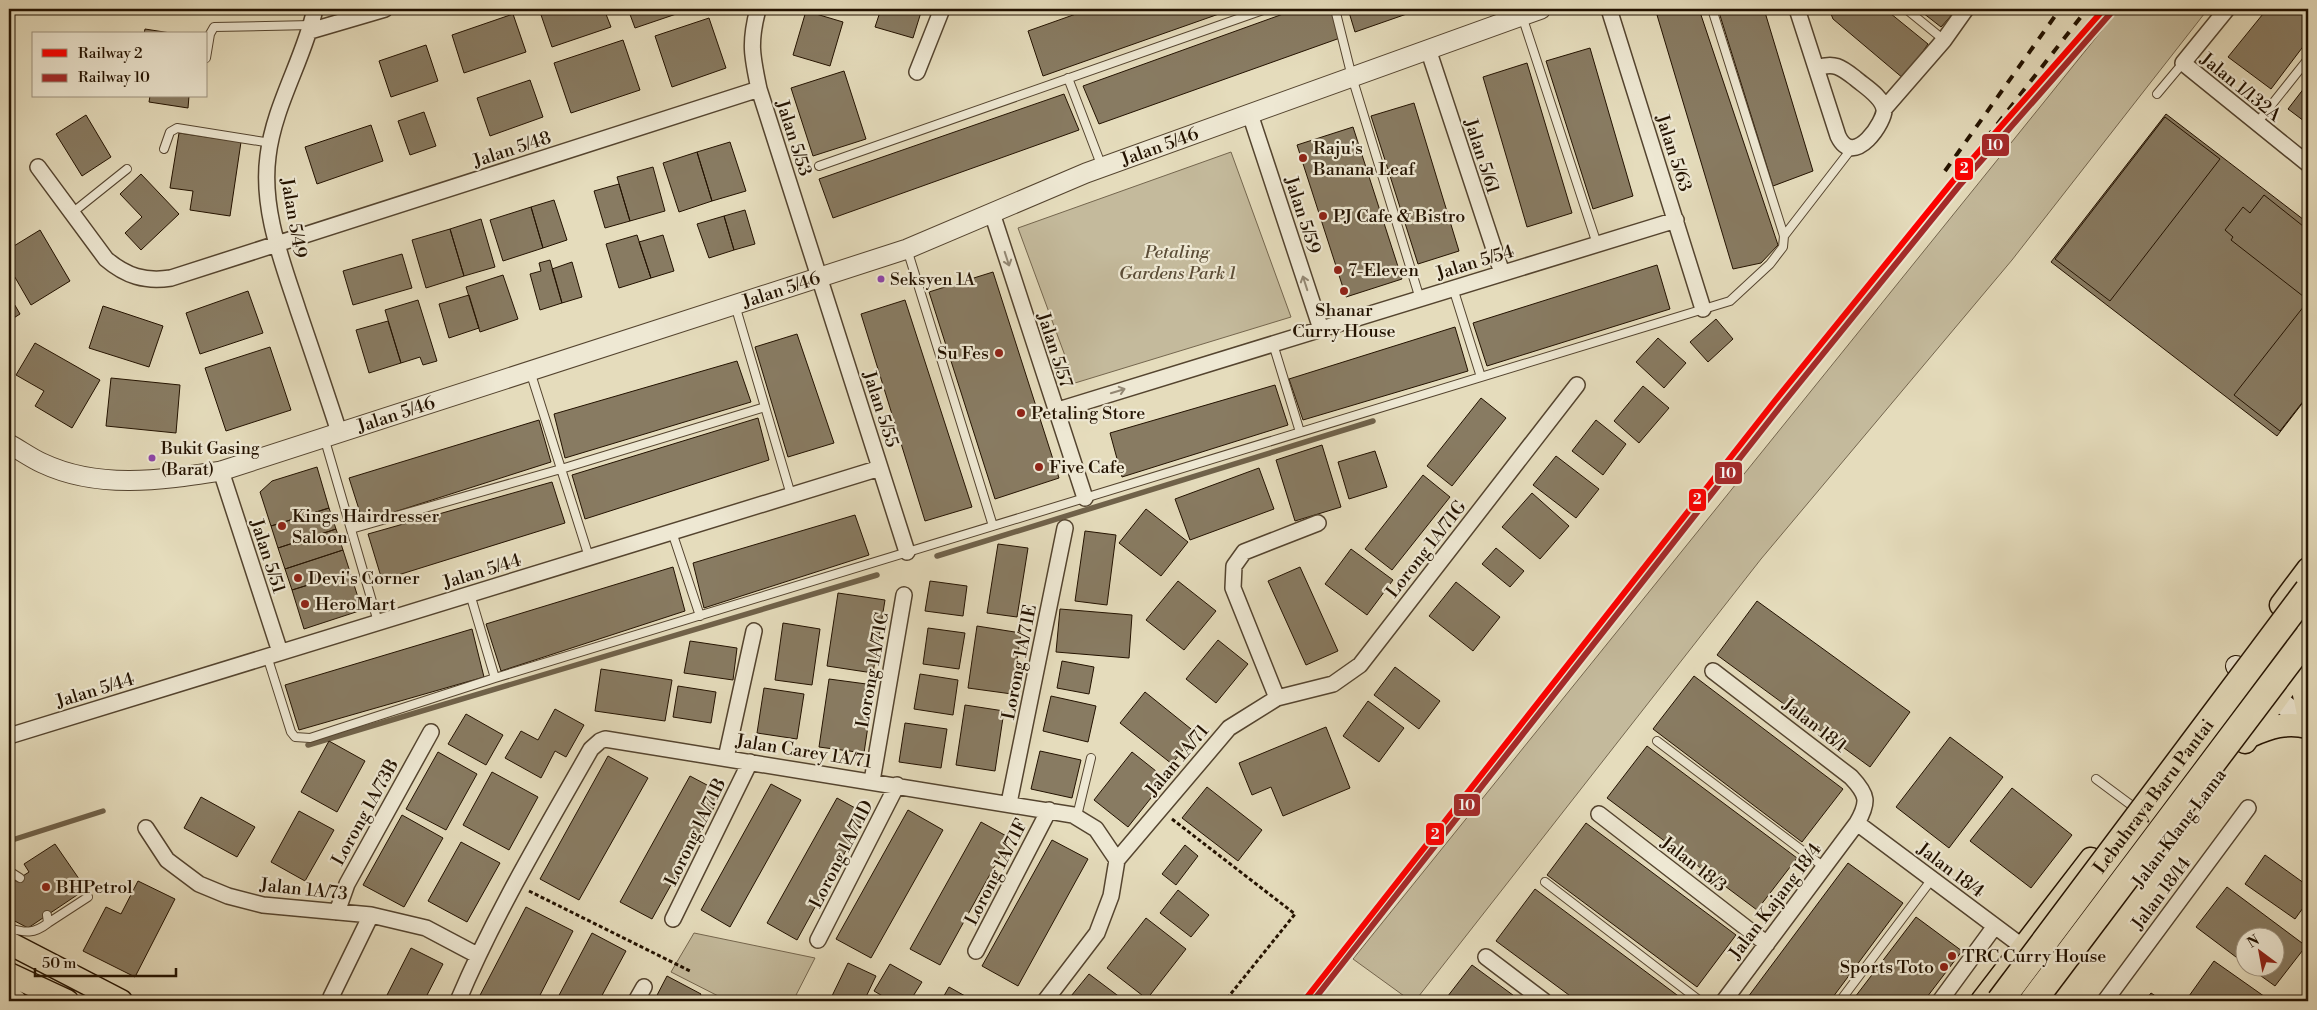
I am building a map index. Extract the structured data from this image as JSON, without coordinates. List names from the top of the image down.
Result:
{
  "streets": {
    "highway": ["Lebuhraya Baru Pantai"],
    "main road": ["Jalan Klang Lama"],
    "street": [
      "Jalan 1/132A",
      "Jalan 5/53",
      "Jalan 5/46",
      "Jalan 5/48",
      "Jalan 5/63",
      "Jalan 5/61",
      "Jalan 5/59",
      "Jalan 5/49",
      "Jalan 5/54",
      "Jalan 5/57",
      "Jalan 5/55",
      "Lorong 1A/71G",
      "Jalan 5/51",
      "Jalan 5/44",
      "Lorong 1A/71E",
      "Lorong 1A/71C",
      "Jalan 18/1",
      "Jalan Carey 1A/71",
      "Jalan 1A/71",
      "Lorong 1A/73B",
      "Lorong 1A/71B",
      "Lorong 1A/71D",
      "Jalan 18/3",
      "Jalan 18/4",
      "Lorong 1A/71F",
      "Jalan 1A/73",
      "Jalan 18/14",
      "Jalan Kajang 18/4"
    ]
  },
  "crossings": [
    ["Jalan 5/53", "Jalan 5/46"],
    ["Jalan 5/53", "Jalan 5/48"],
    ["Jalan 5/53", "Jalan 5/55"],
    ["Jalan 5/46", "Jalan 5/61"],
    ["Jalan 5/46", "Jalan 5/59"],
    ["Jalan 5/46", "Jalan 5/49"],
    ["Jalan 5/46", "Jalan 5/57"],
    ["Jalan 5/46", "Jalan 5/55"],
    ["Jalan 5/46", "Jalan 5/51"],
    ["Jalan 5/48", "Jalan 5/49"],
    ["Jalan 5/63", "Jalan 5/54"],
    ["Jalan 5/61", "Jalan 5/54"],
    ["Jalan 5/59", "Jalan 5/54"],
    ["Jalan 5/54", "Jalan 5/57"],
    ["Jalan 5/55", "Jalan 5/44"],
    ["Lorong 1A/71G", "Jalan 1A/71"],
    ["Jalan 5/51", "Jalan 5/44"],
    ["Lorong 1A/71E", "Jalan Carey 1A/71"],
    ["Lorong 1A/71C", "Jalan Carey 1A/71"],
    ["Jalan 18/1", "Jalan 18/4"],
    ["Jalan 18/1", "Jalan Kajang 18/4"],
    ["Jalan Carey 1A/71", "Jalan 1A/71"],
    ["Jalan Carey 1A/71", "Lorong 1A/71B"],
    ["Jalan Carey 1A/71", "Lorong 1A/71D"],
    ["Jalan Carey 1A/71", "Lorong 1A/71F"],
    ["Jalan Carey 1A/71", "Jalan 1A/73"],
    ["Lebuhraya Baru Pantai", "Jalan Klang Lama"],
    ["Lorong 1A/73B", "Jalan 1A/73"],
    ["Jalan 18/3", "Jalan Kajang 18/4"],
    ["Jalan 18/4", "Jalan Kajang 18/4"]
  ],
  "one_way": ["Jalan 5/59", "Jalan 5/54", "Jalan 5/57"],
  "parks": ["Petaling Gardens Park 1"],
  "places": [
    "Raju's Banana Leaf",
    "PJ Cafe & Bistro",
    "7-Eleven",
    "Seksyen 1A",
    "Shanar Curry House",
    "Su Fes",
    "Petaling Store",
    "Bukit Gasing (Barat)",
    "Five Cafe",
    "Kings Hairdresser Saloon",
    "Devi's Corner",
    "HeroMart",
    "BHPetrol",
    "TRC Curry House",
    "Sports Toto"
  ],
  "lines": ["rail line 2", "rail line 10"],
  "legend": ["Railway 2", "Railway 10"],
  "scale_bar": "50 m",
  "north": "top left"
}
